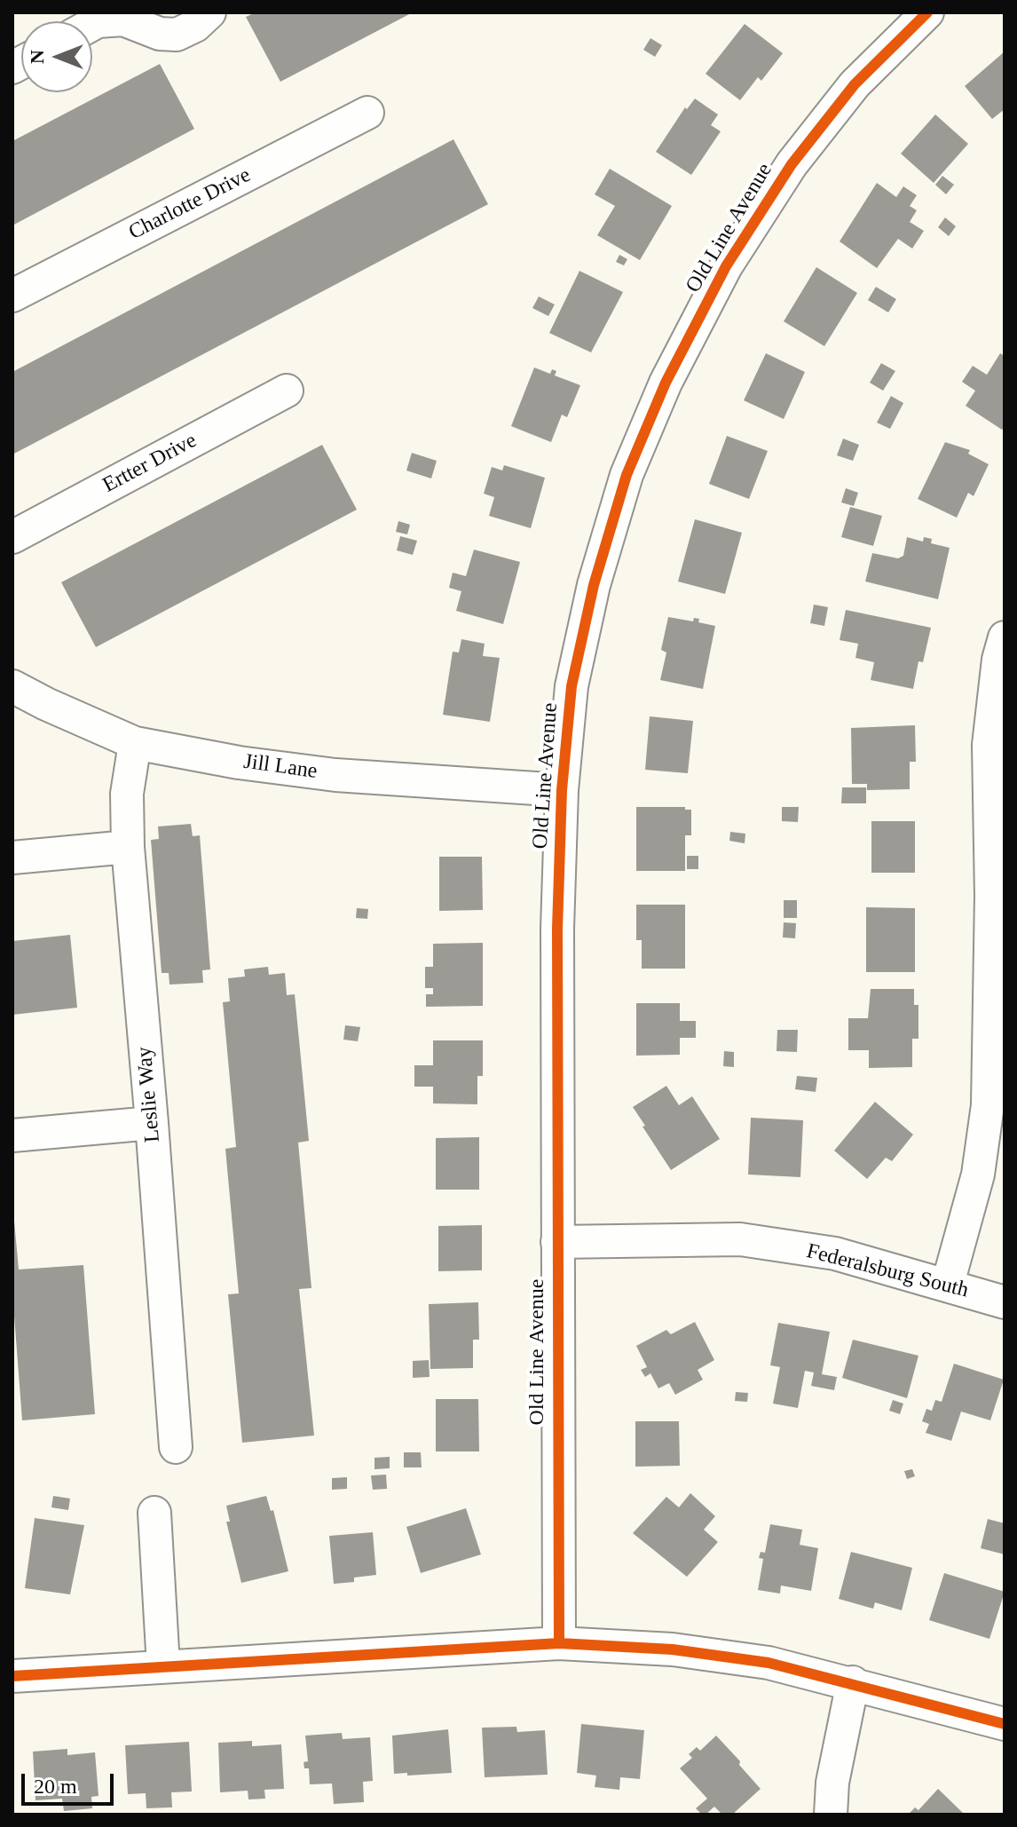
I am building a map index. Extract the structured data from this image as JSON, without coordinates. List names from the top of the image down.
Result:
{
  "streets": {
    "street": [
      "Charlotte Drive",
      "Old Line Avenue",
      "Ertter Drive",
      "Jill Lane",
      "Leslie Way",
      "Federalsburg South"
    ]
  },
  "crossings": [
    ["Old Line Avenue", "Jill Lane"],
    ["Old Line Avenue", "Federalsburg South"],
    ["Jill Lane", "Leslie Way"]
  ],
  "scale_bar": "20 m",
  "north": "left"
}
